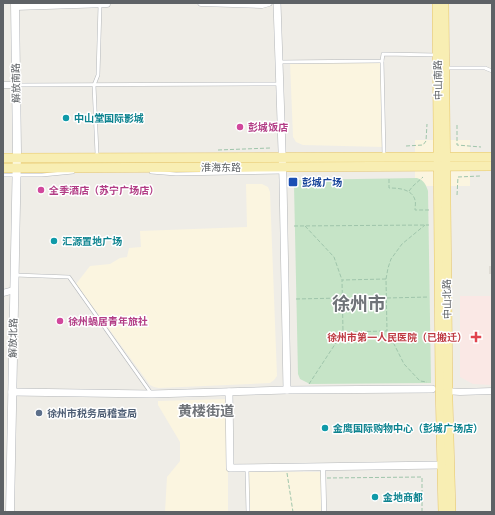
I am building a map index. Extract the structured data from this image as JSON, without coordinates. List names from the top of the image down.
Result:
{
  "streets": {
    "main road": [
      "中山南路",
      "解放南路",
      "淮海东路",
      "中山北路",
      "解放北路"
    ]
  },
  "crossings": [
    ["中山南路", "淮海东路"],
    ["中山南路", "中山北路"],
    ["解放南路", "淮海东路"],
    ["解放南路", "解放北路"],
    ["淮海东路", "中山北路"],
    ["淮海东路", "解放北路"]
  ],
  "districts": ["徐州市", "黄楼街道"],
  "places": {
    "other": [
      "中山堂国际影城",
      "彭城饭店",
      "全季酒店（苏宁广场店）",
      "汇源置地广场",
      "徐州蝸居青年旅社",
      "徐州市税务局稽查局",
      "金鹰国际购物中心（彭城广场店）",
      "金地商都"
    ],
    "transit": ["彭城广场"],
    "health": ["徐州市第一人民医院（已搬迁）"]
  }
}
